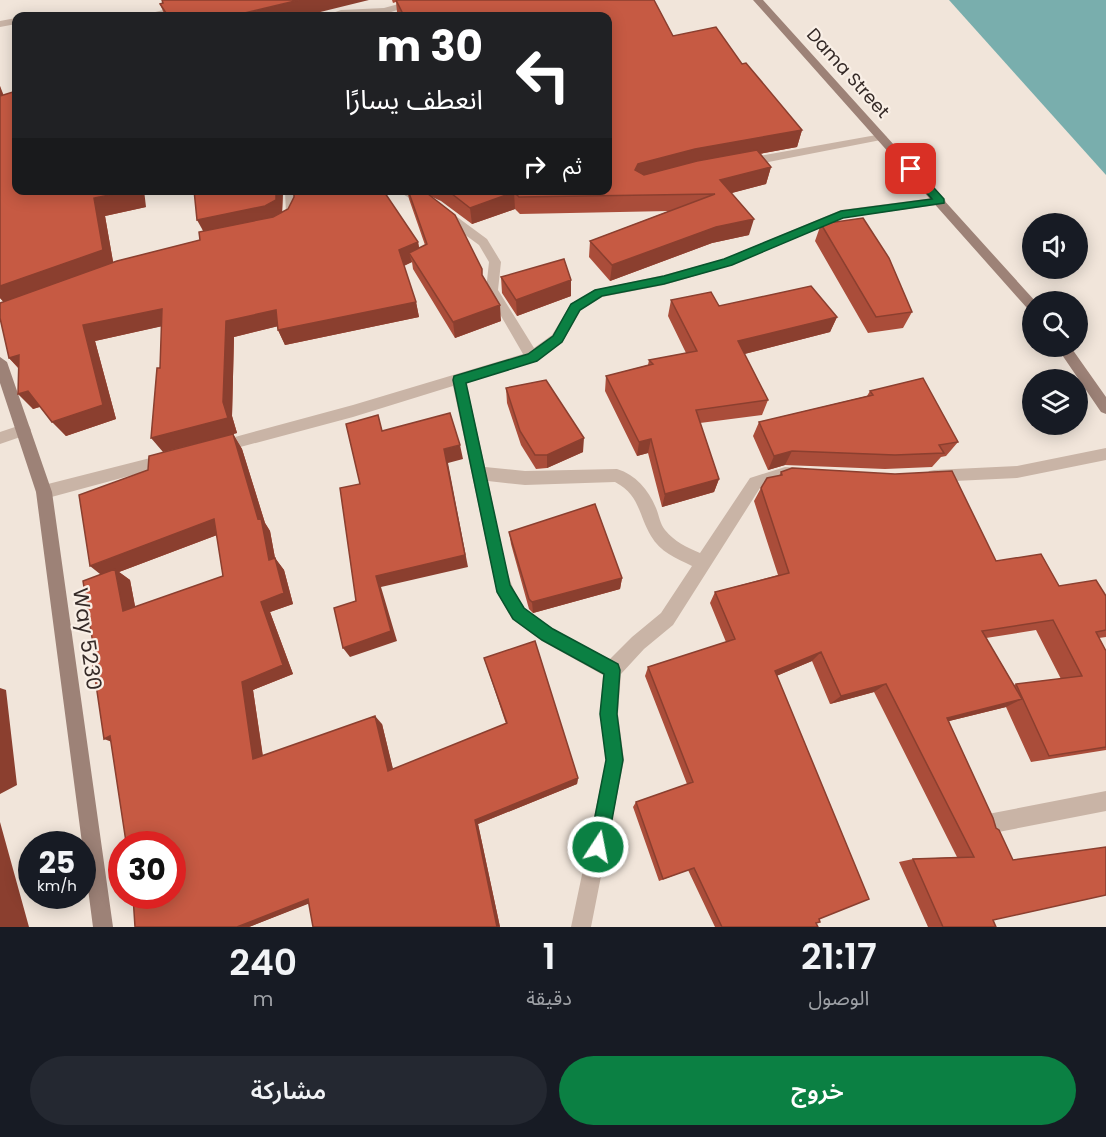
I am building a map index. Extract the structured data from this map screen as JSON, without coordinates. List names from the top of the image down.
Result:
{
  "streets": {
    "main road": ["Dama Street", "Way 5230"]
  },
  "page": {
    "turn": ["30 m", "انعطف يسارًا"],
    "then": "ثم",
    "speed": "25 km/h",
    "limit": "30",
    "eta": [
      "21:17",
      "الوصول",
      "1",
      "دقيقة",
      "240",
      "m"
    ],
    "buttons": ["خروج", "مشاركة"]
  }
}
